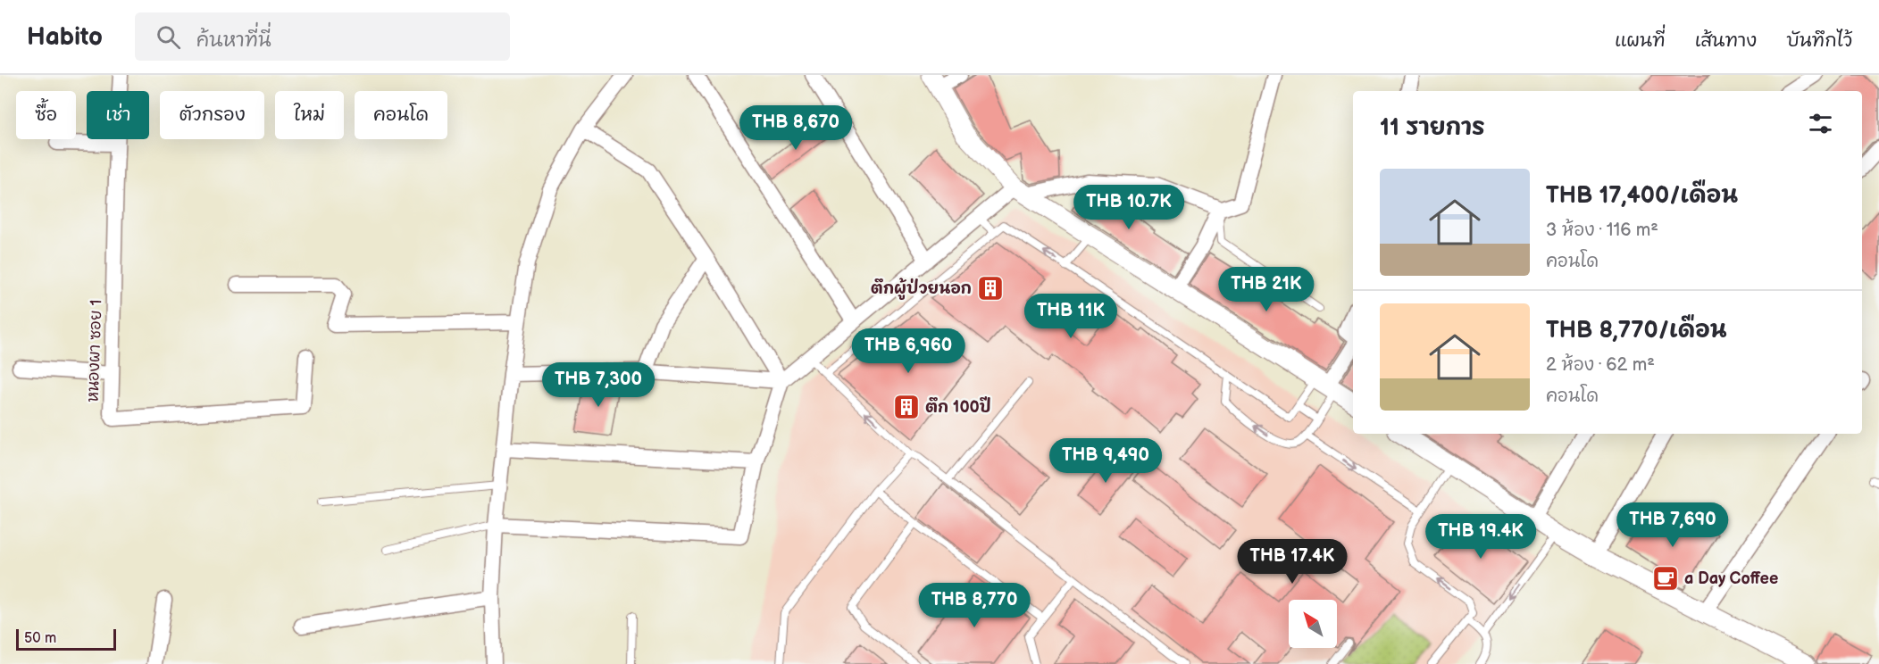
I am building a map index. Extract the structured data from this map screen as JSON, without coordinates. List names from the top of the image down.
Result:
{
  "streets": {
    "street": ["หนองผา ซอย 1"]
  },
  "places": {
    "building": ["ตึกผู้ป่วยนอก", "ตึก 100ปี"],
    "cafe": ["a Day Coffee"]
  },
  "scale_bar": "50 m",
  "north": "top left",
  "page": {
    "header": "Habito",
    "search": "ค้นหาที่นี่",
    "nav": ["แผนที่", "เส้นทาง", "บันทึกไว้"],
    "chip": [
      "ซื้อ",
      "เช่า",
      "ตัวกรอง",
      "ใหม่",
      "คอนโด"
    ],
    "heading": "11 รายการ",
    "price": [
      "THB 8,670",
      "THB 10.7K",
      "THB 21K",
      "THB 11K",
      "THB 6,960",
      "THB 7,300",
      "THB 9,490",
      "THB 7,690",
      "THB 19.4K",
      "THB 17.4K",
      "THB 8,770"
    ],
    "list": [
      {
        "name": "THB 17,400/เดือน",
        "note": "3 ห้อง · 116 m² · คอนโด"
      },
      {
        "name": "THB 8,770/เดือน",
        "note": "2 ห้อง · 62 m² · คอนโด"
      }
    ],
    "scale": "50 m"
  }
}
